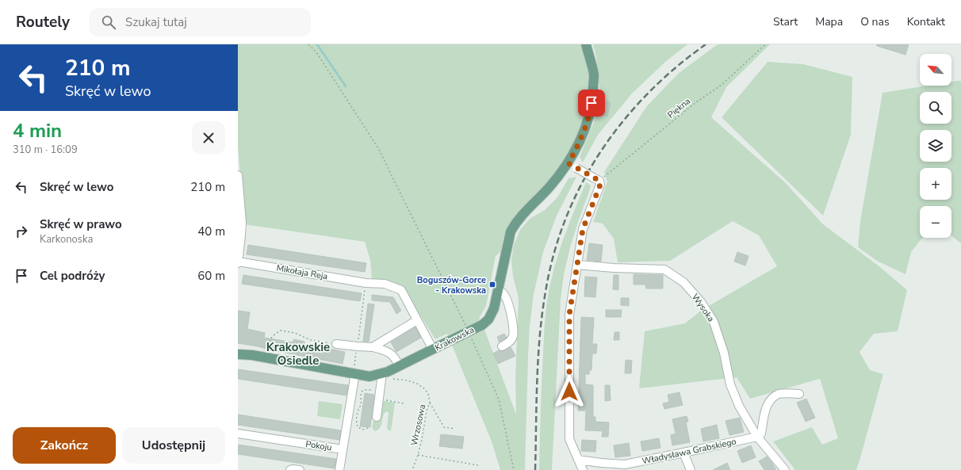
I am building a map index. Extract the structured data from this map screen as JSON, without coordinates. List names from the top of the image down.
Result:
{
  "streets": {
    "main road": ["Krakowska"],
    "street": [
      "Mikołaja Reja",
      "Wysoka",
      "Pokoju",
      "Władysława Grabskiego"
    ],
    "path": ["Piękna", "Wrzosowa"]
  },
  "crossings": [
    ["Mikołaja Reja", "Krakowska"],
    ["Wysoka", "Władysława Grabskiego"],
    ["Krakowska", "Wrzosowa"],
    ["Krakowska", "Pokoju"]
  ],
  "districts": ["Krakowskie Osiedle"],
  "places": {
    "transit": ["Boguszów-Gorce - Krakowska"]
  },
  "north": "top left",
  "page": {
    "header": "Routely",
    "search": "Szukaj tutaj",
    "nav": [
      "Start",
      "Mapa",
      "O nas",
      "Kontakt"
    ],
    "turn": ["210 m", "Skręć w lewo"],
    "map_buttons": ["+", "−"],
    "heading": ["4 min", "310 m · 16:09"],
    "list": [
      {
        "name": "Skręć w lewo",
        "value": "210 m"
      },
      {
        "name": "Skręć w prawo",
        "note": "Karkonoska",
        "value": "40 m"
      },
      {
        "name": "Cel podróży",
        "value": "60 m"
      }
    ],
    "buttons": ["Zakończ", "Udostępnij"]
  }
}
